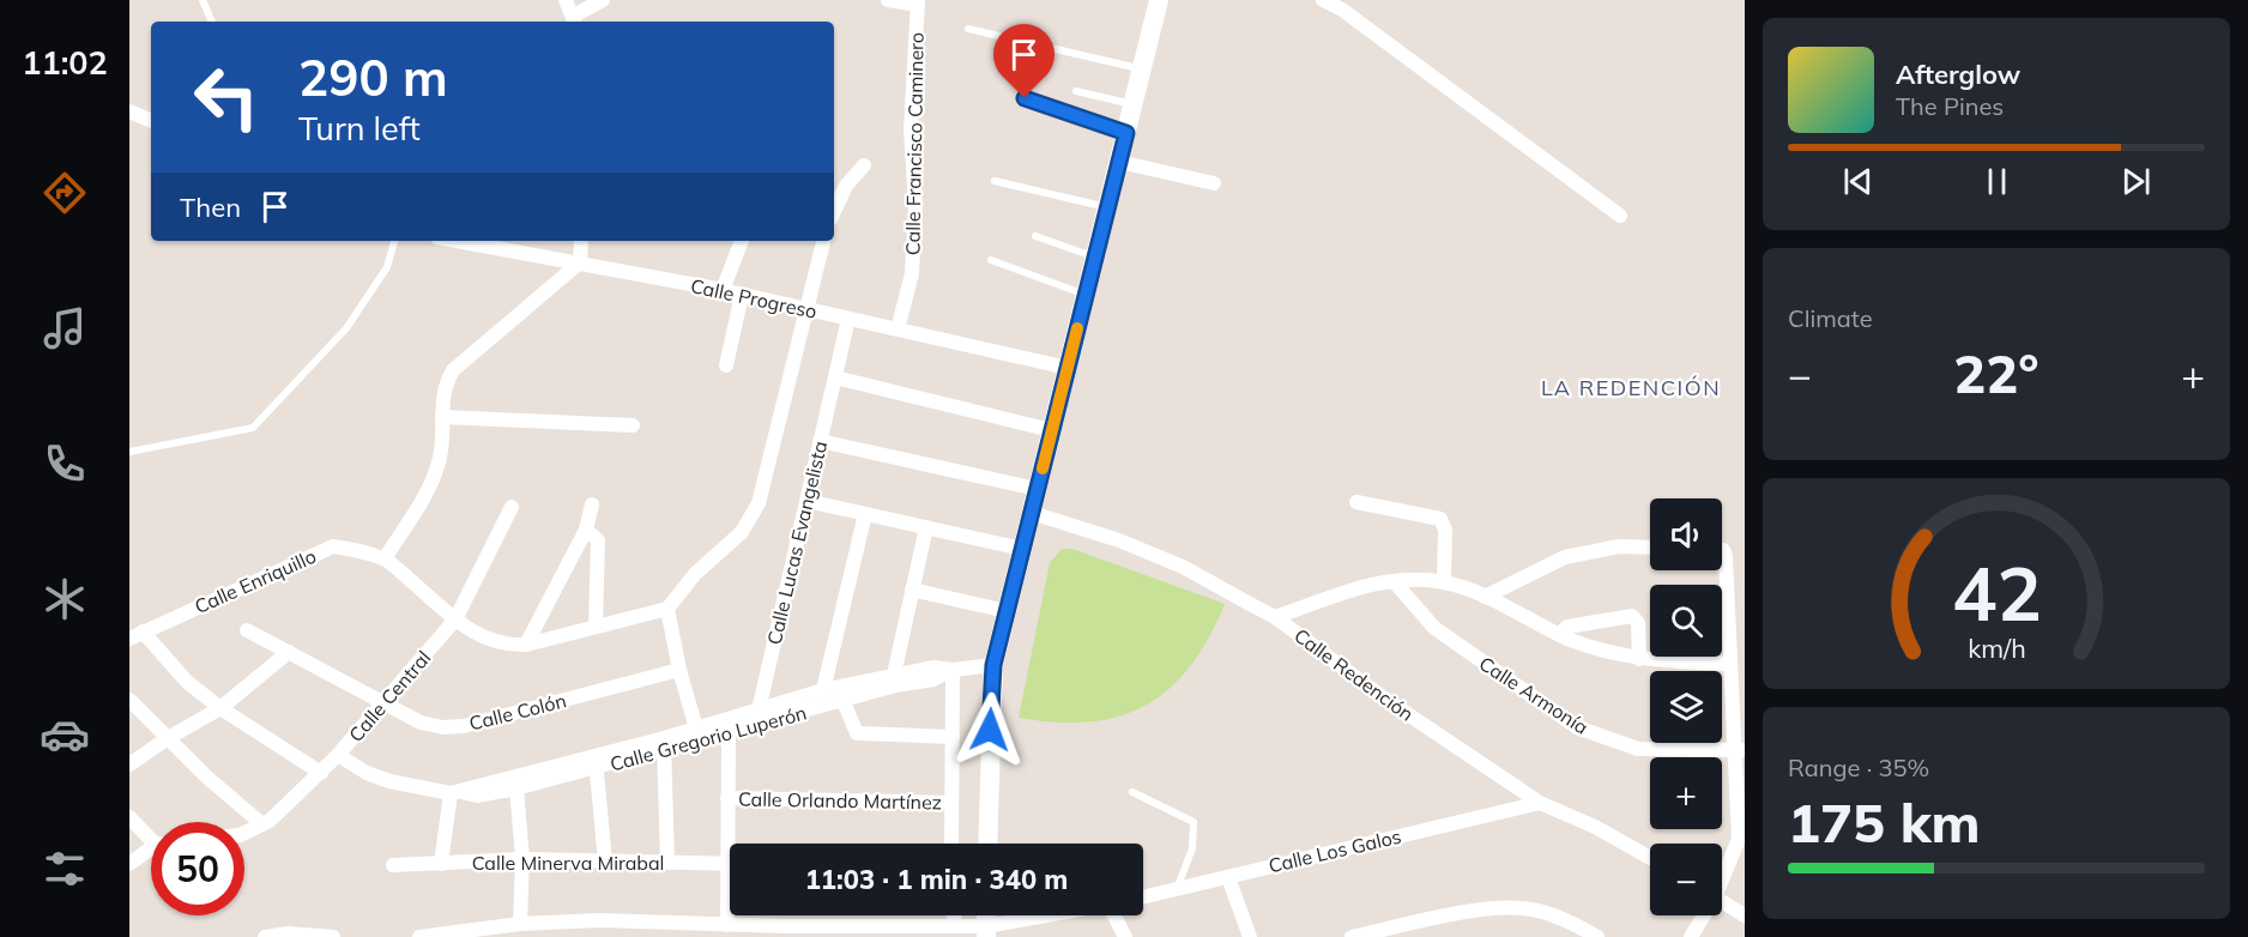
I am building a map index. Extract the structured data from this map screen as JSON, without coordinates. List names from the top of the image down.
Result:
{
  "streets": {
    "street": [
      "Calle Francisco Caminero",
      "Calle Progreso",
      "Calle Lucas Evangelista",
      "Calle Enriquillo",
      "Calle Redención",
      "Calle Armonía",
      "Calle Central",
      "Calle Colón",
      "Calle Gregorio Luperón",
      "Calle Orlando Martínez",
      "Calle Los Galos",
      "Calle Minerva Mirabal"
    ]
  },
  "crossings": [
    ["Calle Francisco Caminero", "Calle Progreso"],
    ["Calle Progreso", "Calle Lucas Evangelista"],
    ["Calle Lucas Evangelista", "Calle Gregorio Luperón"],
    ["Calle Redención", "Calle Los Galos"],
    ["Calle Central", "Calle Colón"],
    ["Calle Central", "Calle Gregorio Luperón"]
  ],
  "districts": ["LA REDENCIÓN"],
  "page": {
    "tabs": "11:02",
    "turn": ["290 m", "Turn left"],
    "song": ["Afterglow", "The Pines"],
    "then": "Then",
    "tile": [
      "Climate",
      ["Range · 35%", "175 km"]
    ],
    "heat": ["−", "22°", "+"],
    "map_buttons": ["+", "−"],
    "limit": "50",
    "trip": "11:03 · 1 min · 340 m",
    "gauge": ["42", "km/h"]
  }
}
